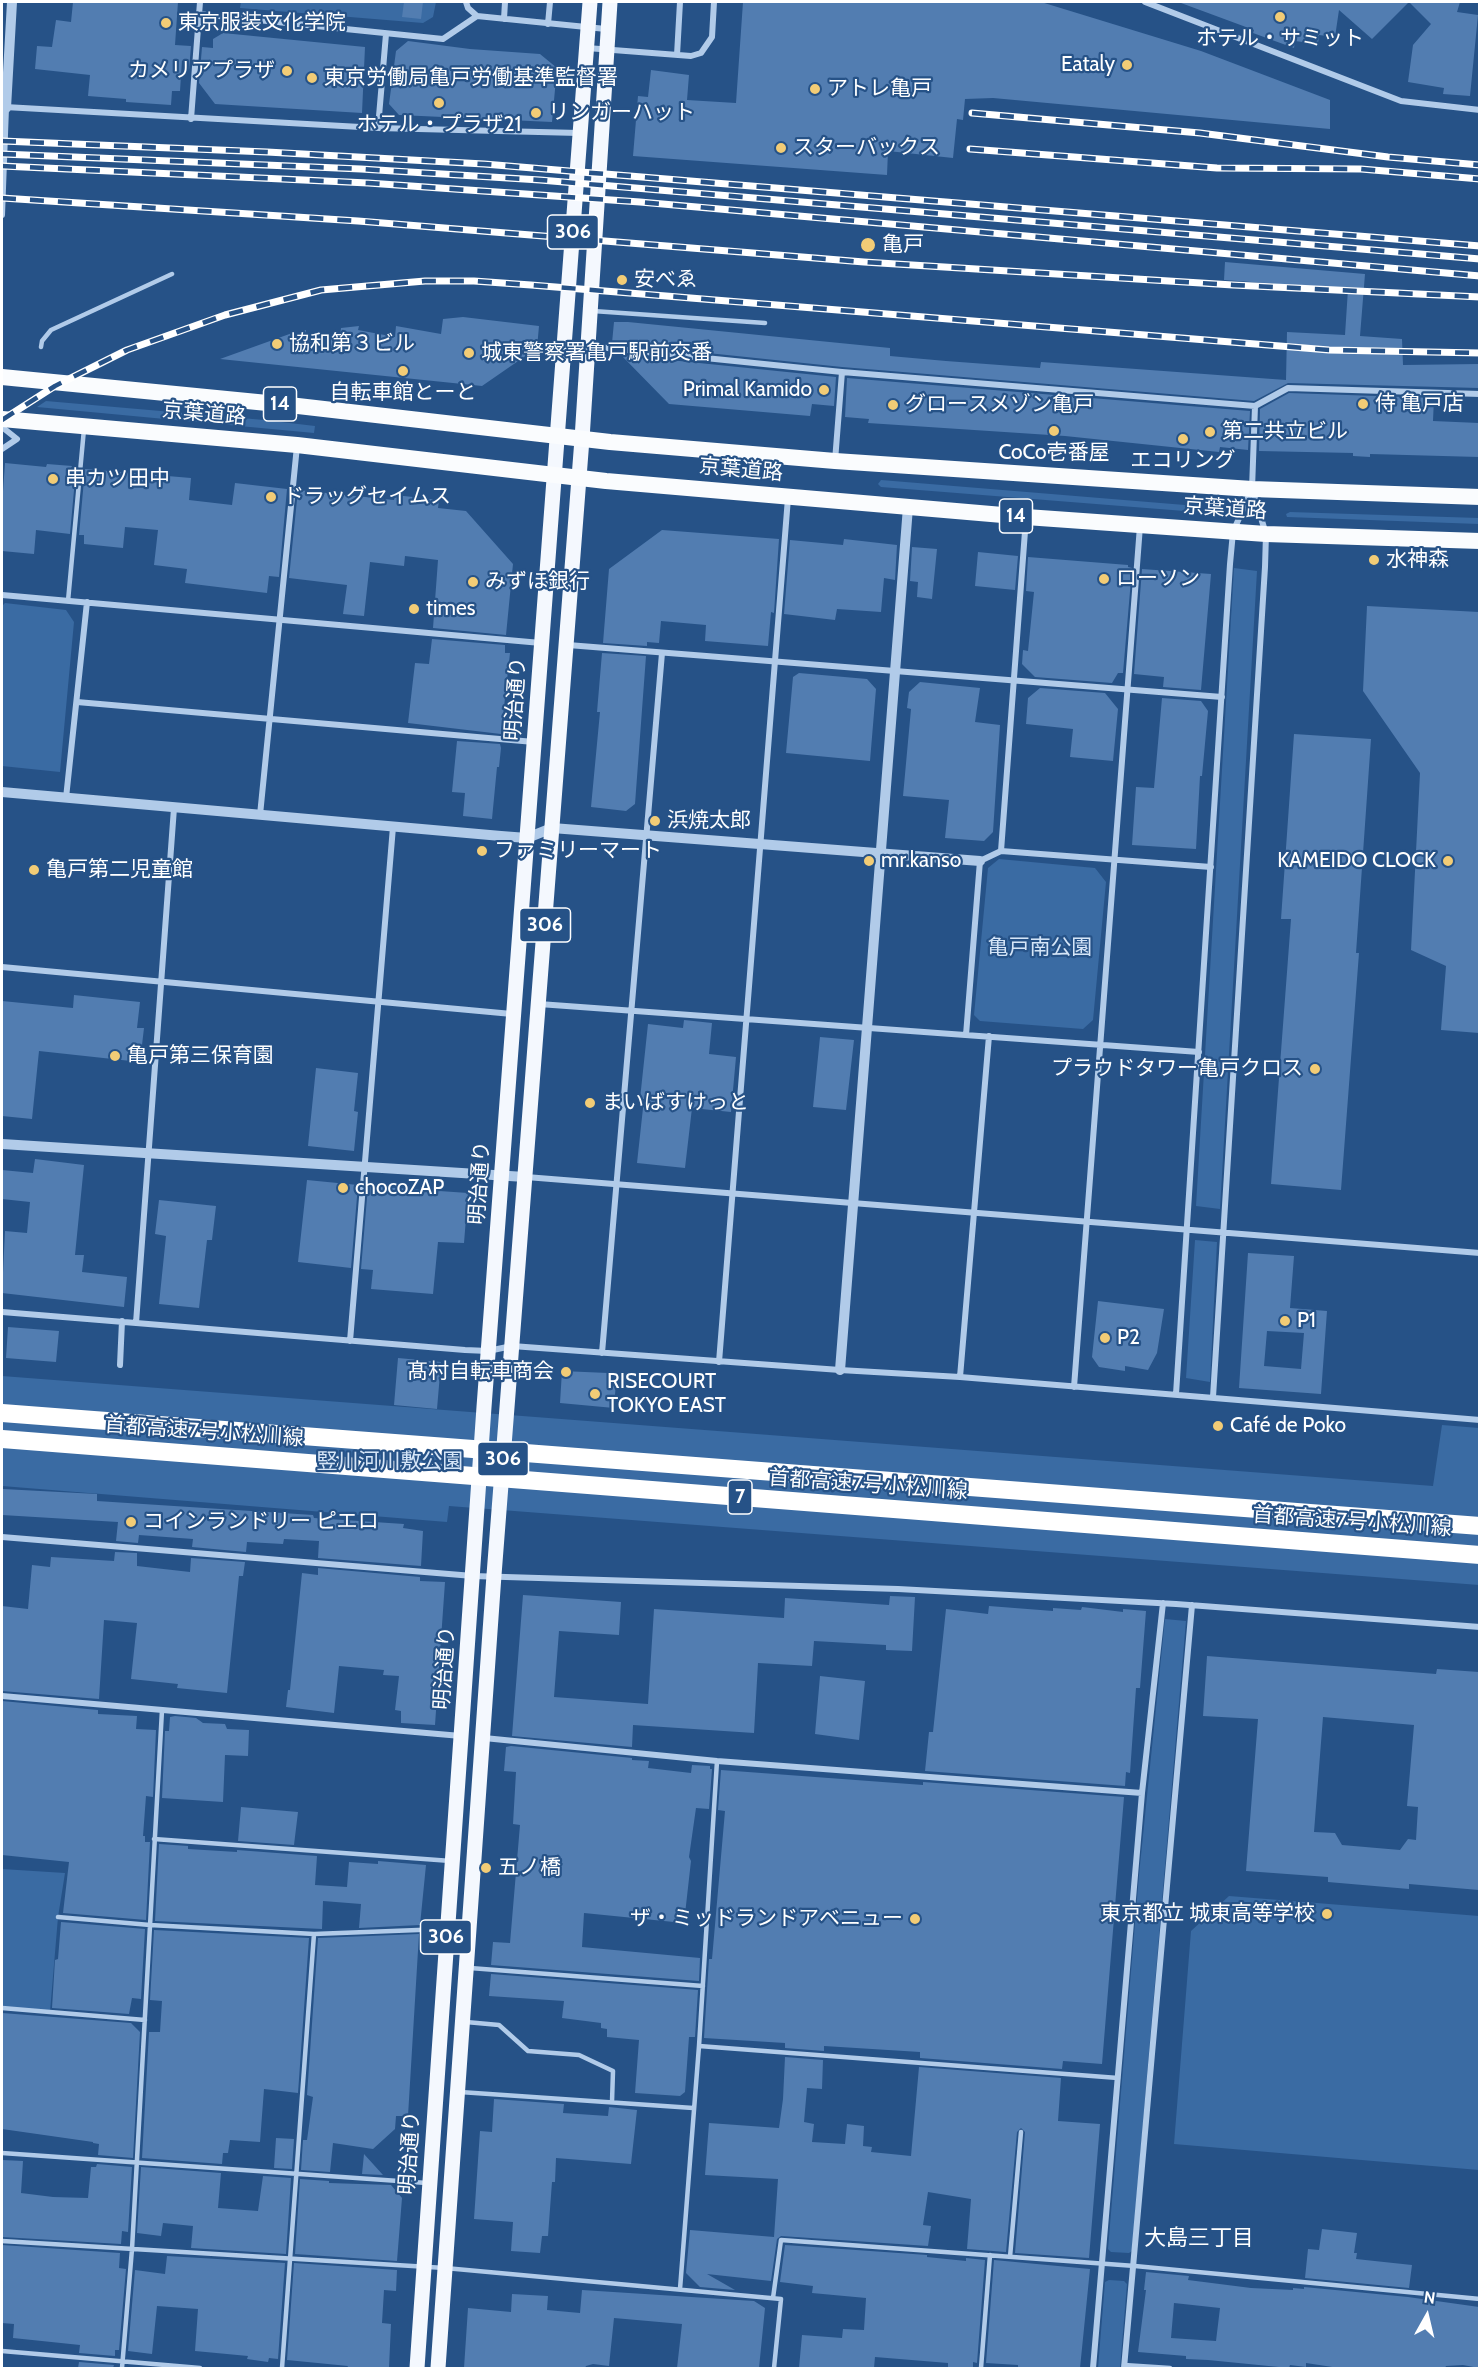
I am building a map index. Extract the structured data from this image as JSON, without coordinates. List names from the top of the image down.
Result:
{
  "streets": {
    "highway": [
      "14",
      "京葉道路",
      "首都高速7号小松川線",
      "7"
    ],
    "main road": ["306", "明治通り"]
  },
  "crossings": [
    ["京葉道路", "明治通り"]
  ],
  "districts": ["大島三丁目"],
  "parks": ["亀戸南公園", "竪川河川敷公園"],
  "places": [
    "ホテル・サミット",
    "東京服装文化学院",
    "Eataly",
    "カメリアプラザ",
    "東京労働局亀戸労働基準監督署",
    "アトレ亀戸",
    "ホテル・プラザ21",
    "リンガーハット",
    "スターバックス",
    "亀戸",
    "安べゑ",
    "協和第３ビル",
    "城東警察署亀戸駅前交番",
    "自転車館とーと",
    "Primal Kamido",
    "侍 亀戸店",
    "グロースメゾン亀戸",
    "CoCo壱番屋",
    "第二共立ビル",
    "エコリング",
    "串カツ田中",
    "ドラッグセイムス",
    "水神森",
    "ローソン",
    "みずほ銀行",
    "times",
    "浜焼太郎",
    "ファミリーマート",
    "mr.kanso",
    "KAMEIDO CLOCK",
    "亀戸第二児童館",
    "亀戸第三保育園",
    "プラウドタワー亀戸クロス",
    "まいばすけっと",
    "chocoZAP",
    "P1",
    "P2",
    "髙村自転車商会",
    "RISECOURT TOKYO EAST",
    "Café de Poko",
    "コインランドリー ピエロ",
    "五ノ橋",
    "東京都立 城東高等学校",
    "ザ・ミッドランドアベニュー"
  ],
  "north": "top"
}
